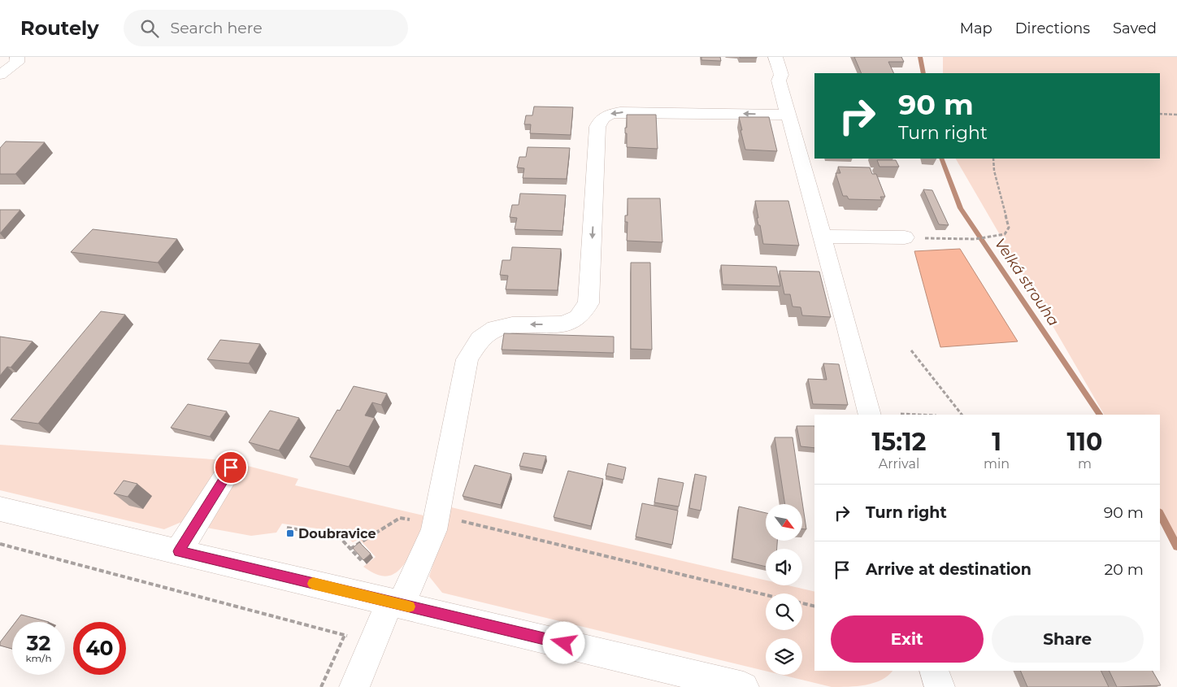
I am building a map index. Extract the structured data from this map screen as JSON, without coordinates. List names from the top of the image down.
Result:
{
  "water": ["Velká strouha"],
  "places": {
    "transit": ["Doubravice"]
  },
  "north": "bottom right",
  "page": {
    "header": "Routely",
    "search": "Search here",
    "nav": ["Map", "Directions", "Saved"],
    "turn": ["90 m", "Turn right"],
    "eta": [
      "15:12",
      "Arrival",
      "1",
      "min",
      "110",
      "m"
    ],
    "list": [
      {
        "name": "Turn right",
        "value": "90 m"
      },
      {
        "name": "Arrive at destination",
        "value": "20 m"
      }
    ],
    "buttons": ["Exit", "Share"],
    "speed": "32 km/h",
    "limit": "40"
  }
}
